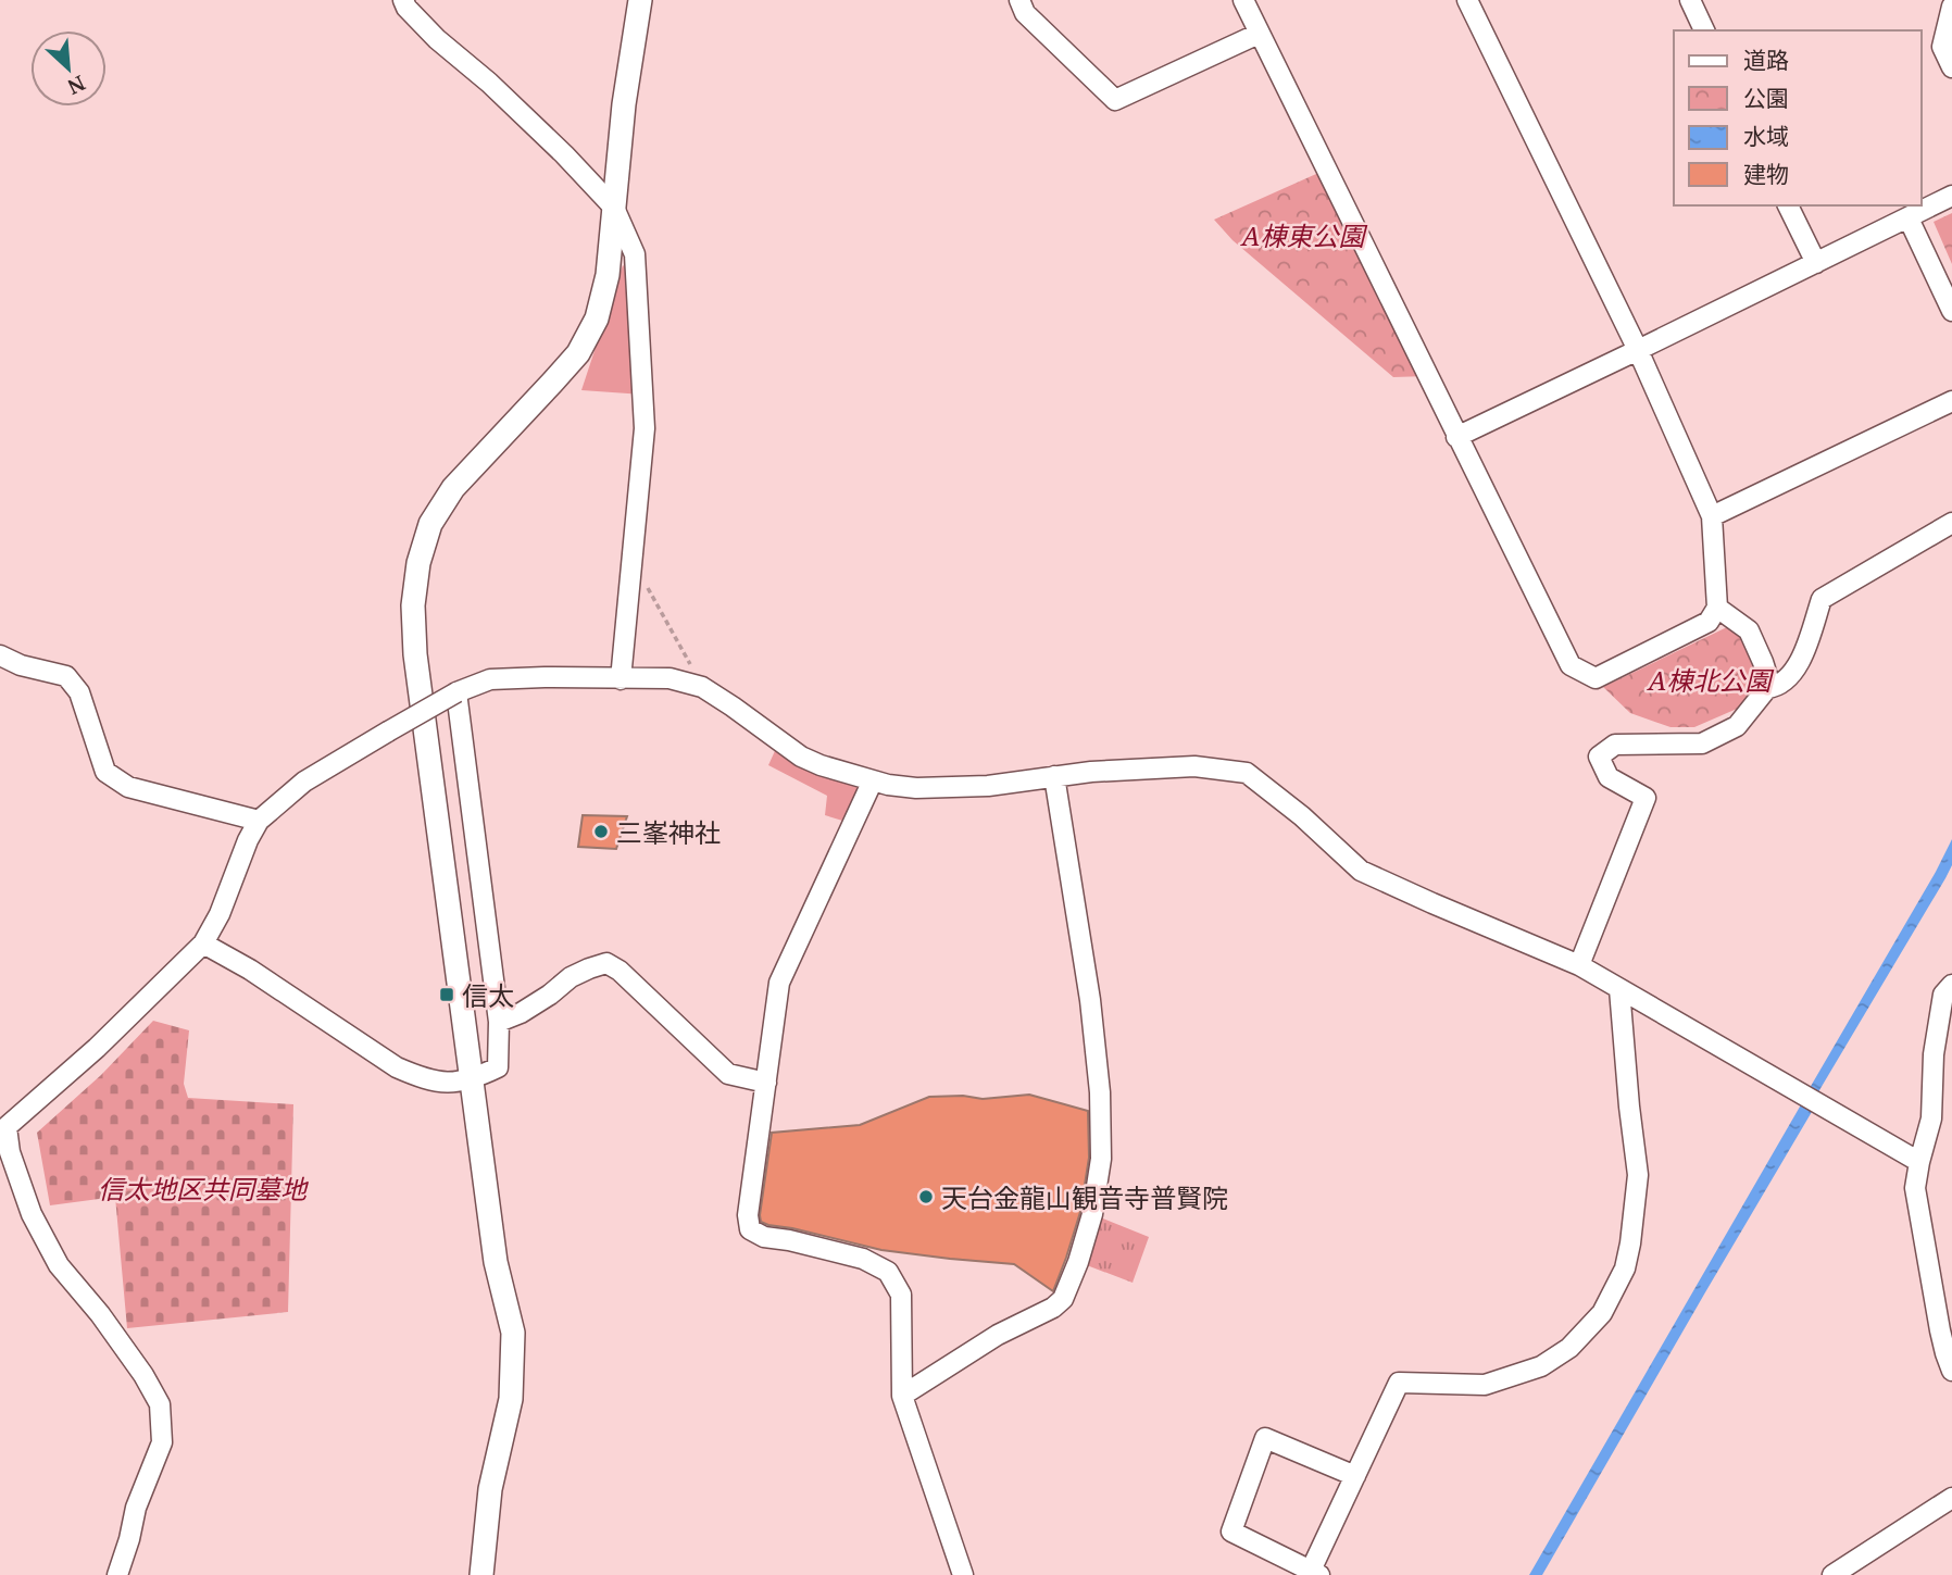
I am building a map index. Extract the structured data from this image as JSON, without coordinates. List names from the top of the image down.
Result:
{
  "parks": ["A棟東公園", "A棟北公園", "信太地区共同墓地"],
  "places": {
    "other": ["三峯神社", "天台金龍山観音寺普賢院"],
    "transit": ["信太"]
  },
  "legend": [
    "道路",
    "公園",
    "水域",
    "建物"
  ],
  "north": "bottom right"
}
